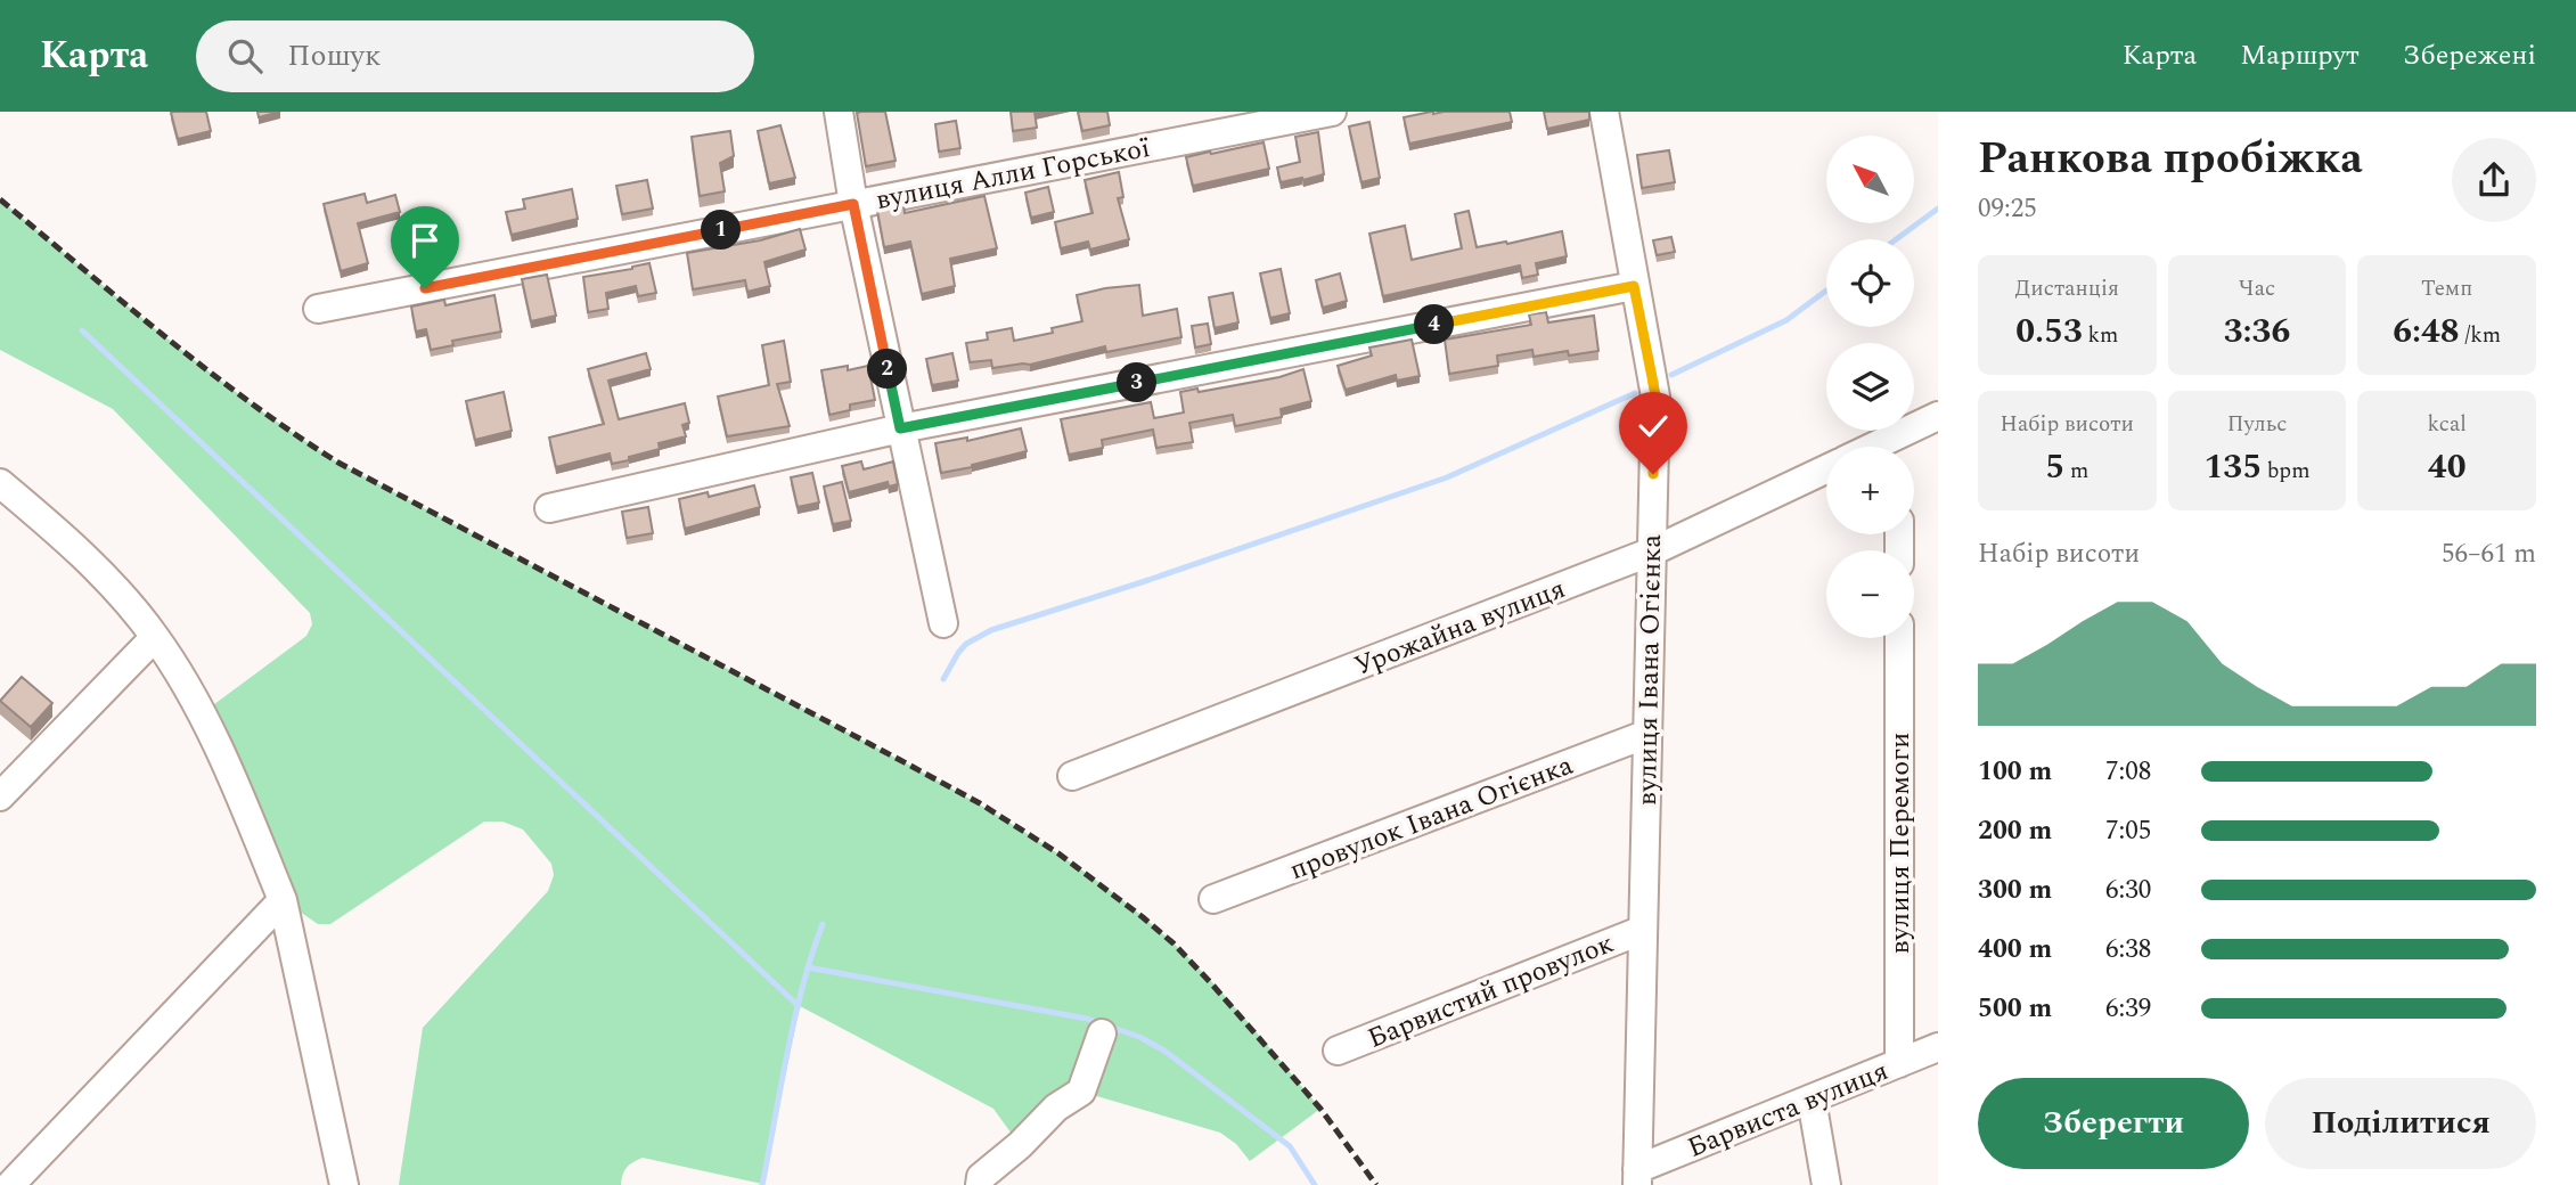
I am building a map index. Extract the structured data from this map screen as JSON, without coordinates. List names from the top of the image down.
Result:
{
  "streets": {
    "street": [
      "вулиця Алли Горської",
      "Урожайна вулиця",
      "вулиця Івана Огієнка",
      "провулок Івана Огієнка",
      "вулиця Перемоги",
      "Барвистий провулок",
      "Барвиста вулиця"
    ]
  },
  "crossings": [
    ["Урожайна вулиця", "вулиця Івана Огієнка"],
    ["вулиця Івана Огієнка", "провулок Івана Огієнка"],
    ["вулиця Івана Огієнка", "Барвистий провулок"],
    ["вулиця Івана Огієнка", "Барвиста вулиця"],
    ["вулиця Перемоги", "Барвиста вулиця"]
  ],
  "north": "top left",
  "page": {
    "header": "Карта",
    "search": "Пошук",
    "nav": ["Карта", "Маршрут", "Збережені"],
    "heading": ["Ранкова пробіжка", "09:25"],
    "map_buttons": ["+", "−"],
    "pins": [
      "1",
      "4",
      "2",
      "3"
    ],
    "stats": [
      ["Дистанція", "0.53 km"],
      ["Час", "3:36"],
      ["Темп", "6:48 /km"],
      ["Набір висоти", "5 m"],
      ["Пульс", "135 bpm"],
      ["kcal", "40"]
    ],
    "chart": ["Набір висоти", "56–61 m"],
    "list": [
      {
        "name": "100 m",
        "note": "7:08"
      },
      {
        "name": "200 m",
        "note": "7:05"
      },
      {
        "name": "300 m",
        "note": "6:30"
      },
      {
        "name": "400 m",
        "note": "6:38"
      },
      {
        "name": "500 m",
        "note": "6:39"
      }
    ],
    "buttons": ["Зберегти", "Поділитися"]
  }
}
